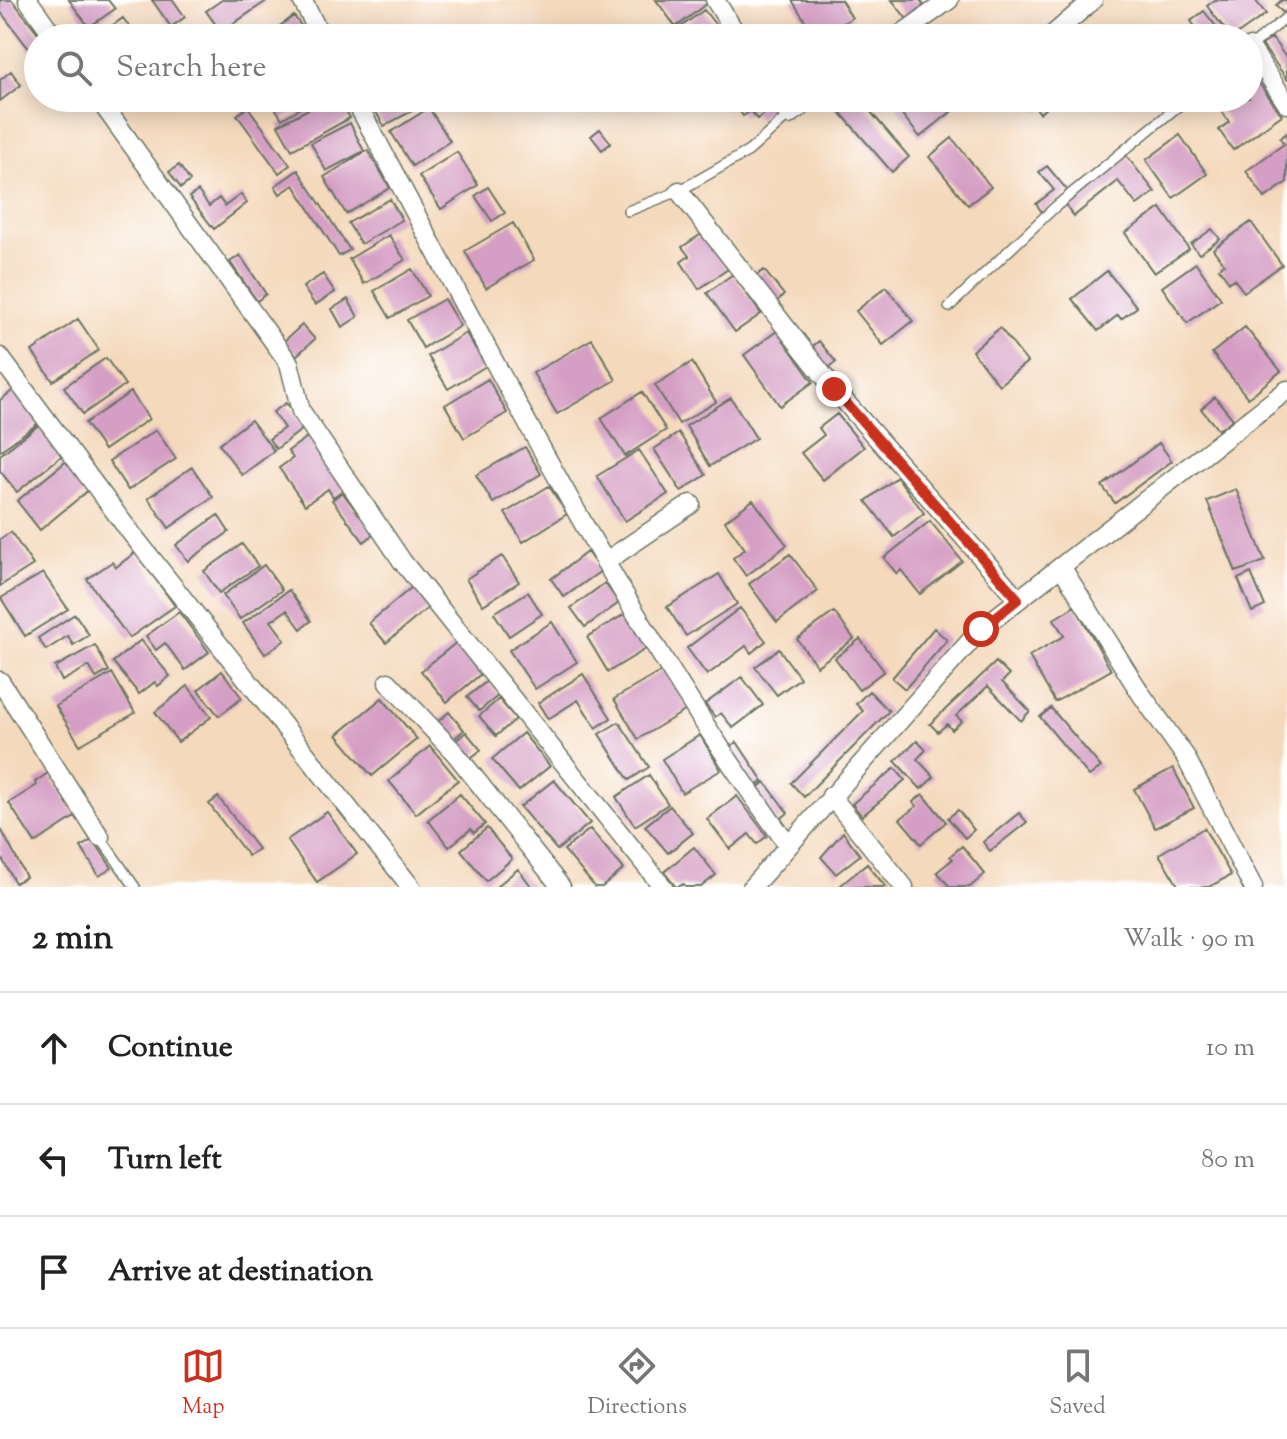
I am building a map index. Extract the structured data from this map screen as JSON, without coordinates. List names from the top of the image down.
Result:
{
  "page": {
    "search": "Search here",
    "heading": ["2 min", "Walk · 90 m"],
    "list": [
      ["Continue", "10 m"],
      ["Turn left", "80 m"],
      "Arrive at destination"
    ],
    "nav": ["Map", "Directions", "Saved"]
  }
}
